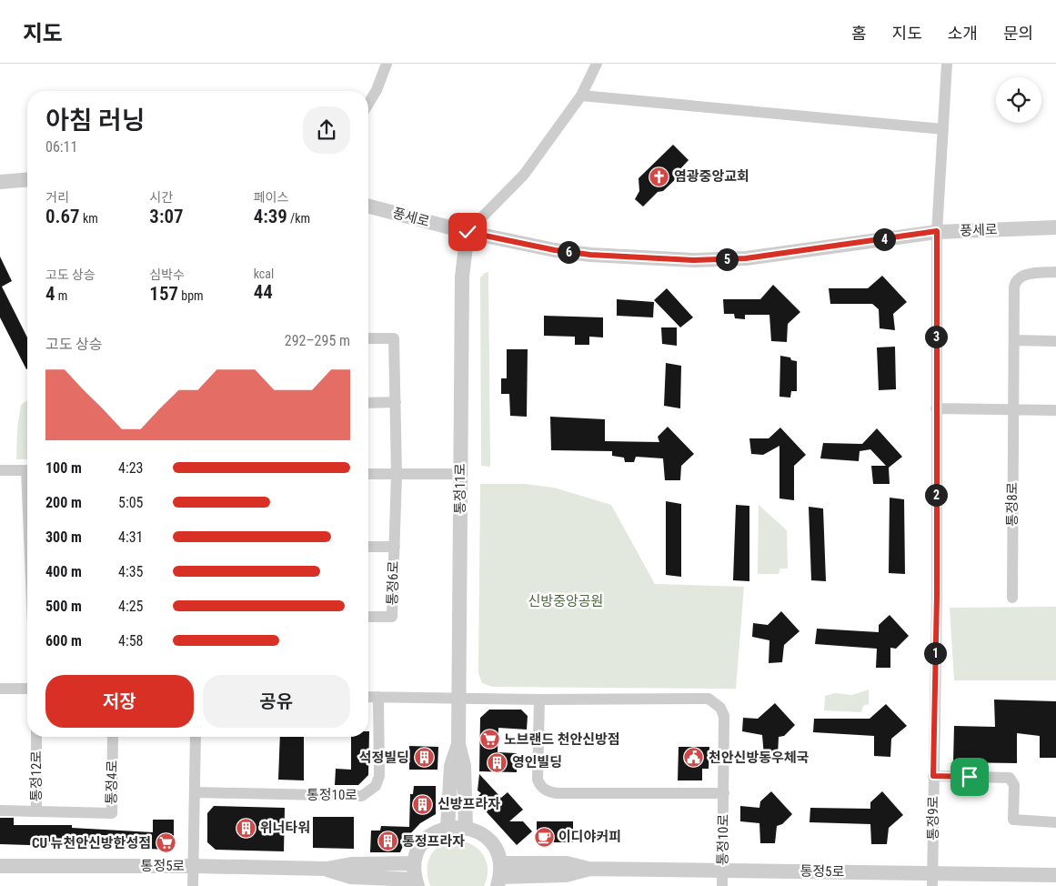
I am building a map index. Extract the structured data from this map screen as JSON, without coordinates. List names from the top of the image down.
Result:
{
  "streets": {
    "street": [
      "풍세로",
      "통정11로",
      "통정8로",
      "통정6로",
      "통정12로",
      "통정4로",
      "통정10로",
      "통정9로",
      "통정5로"
    ]
  },
  "crossings": [
    ["풍세로", "통정11로"],
    ["풍세로", "통정9로"],
    ["통정11로", "통정10로"],
    ["통정12로", "통정4로"],
    ["통정10로", "통정5로"],
    ["통정9로", "통정5로"]
  ],
  "parks": ["신방중앙공원"],
  "places": {
    "church": ["염광중앙교회"],
    "supermarket": ["노브랜드 천안신방점", "CU 뉴천안신방한성점"],
    "building": [
      "석정빌딩",
      "영인빌딩",
      "신방프라자",
      "위너타워",
      "통정프라자"
    ],
    "public building": ["천안신방동우체국"],
    "cafe": ["이디야커피"]
  },
  "page": {
    "header": "지도",
    "nav": [
      "홈",
      "지도",
      "소개",
      "문의"
    ],
    "heading": ["아침 러닝", "06:11"],
    "stats": [
      ["거리", "0.67 km"],
      ["시간", "3:07"],
      ["페이스", "4:39 /km"],
      ["고도 상승", "4 m"],
      ["심박수", "157 bpm"],
      ["kcal", "44"]
    ],
    "pins": [
      "4",
      "6",
      "5",
      "3",
      "2",
      "1"
    ],
    "chart": ["고도 상승", "292–295 m"],
    "list": [
      {
        "name": "100 m",
        "note": "4:23"
      },
      {
        "name": "200 m",
        "note": "5:05"
      },
      {
        "name": "300 m",
        "note": "4:31"
      },
      {
        "name": "400 m",
        "note": "4:35"
      },
      {
        "name": "500 m",
        "note": "4:25"
      },
      {
        "name": "600 m",
        "note": "4:58"
      }
    ],
    "buttons": ["저장", "공유"]
  }
}
